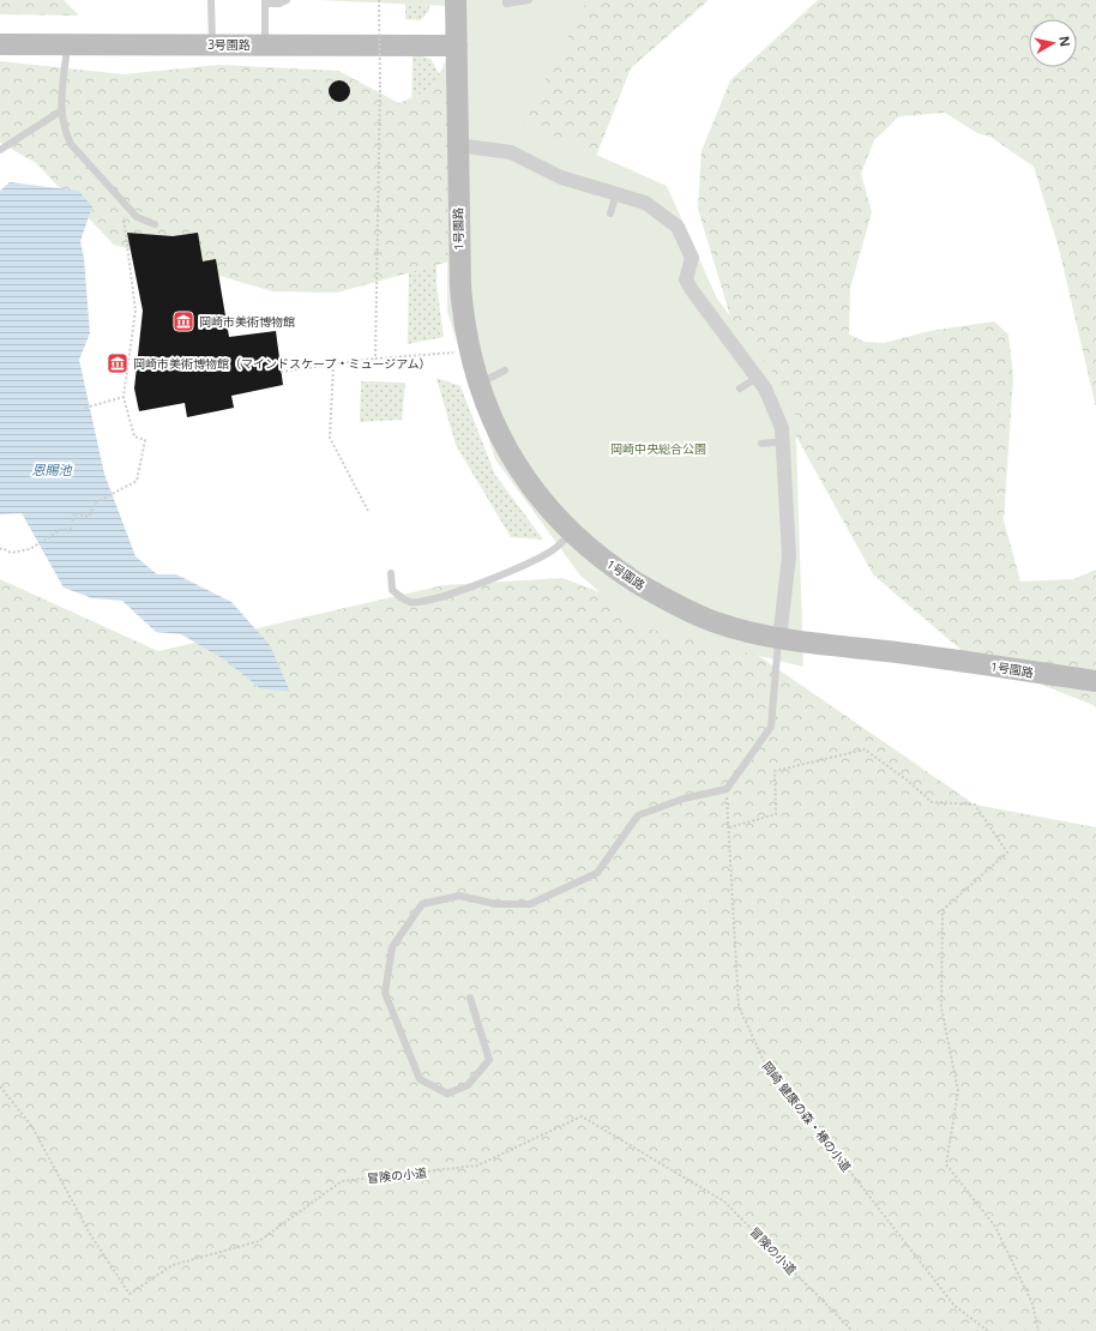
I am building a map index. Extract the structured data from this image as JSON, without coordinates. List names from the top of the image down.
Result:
{
  "streets": {
    "street": ["3号園路", "1号園路"],
    "path": ["岡崎 健康の森・椿の小道", "冒険の小道"]
  },
  "crossings": [
    ["3号園路", "1号園路"]
  ],
  "water": ["恩賜池"],
  "parks": ["岡崎中央総合公園"],
  "places": {
    "museum": ["岡崎市美術博物館", "岡崎市美術博物館（マインドスケープ・ミュージアム）"]
  },
  "north": "right"
}
